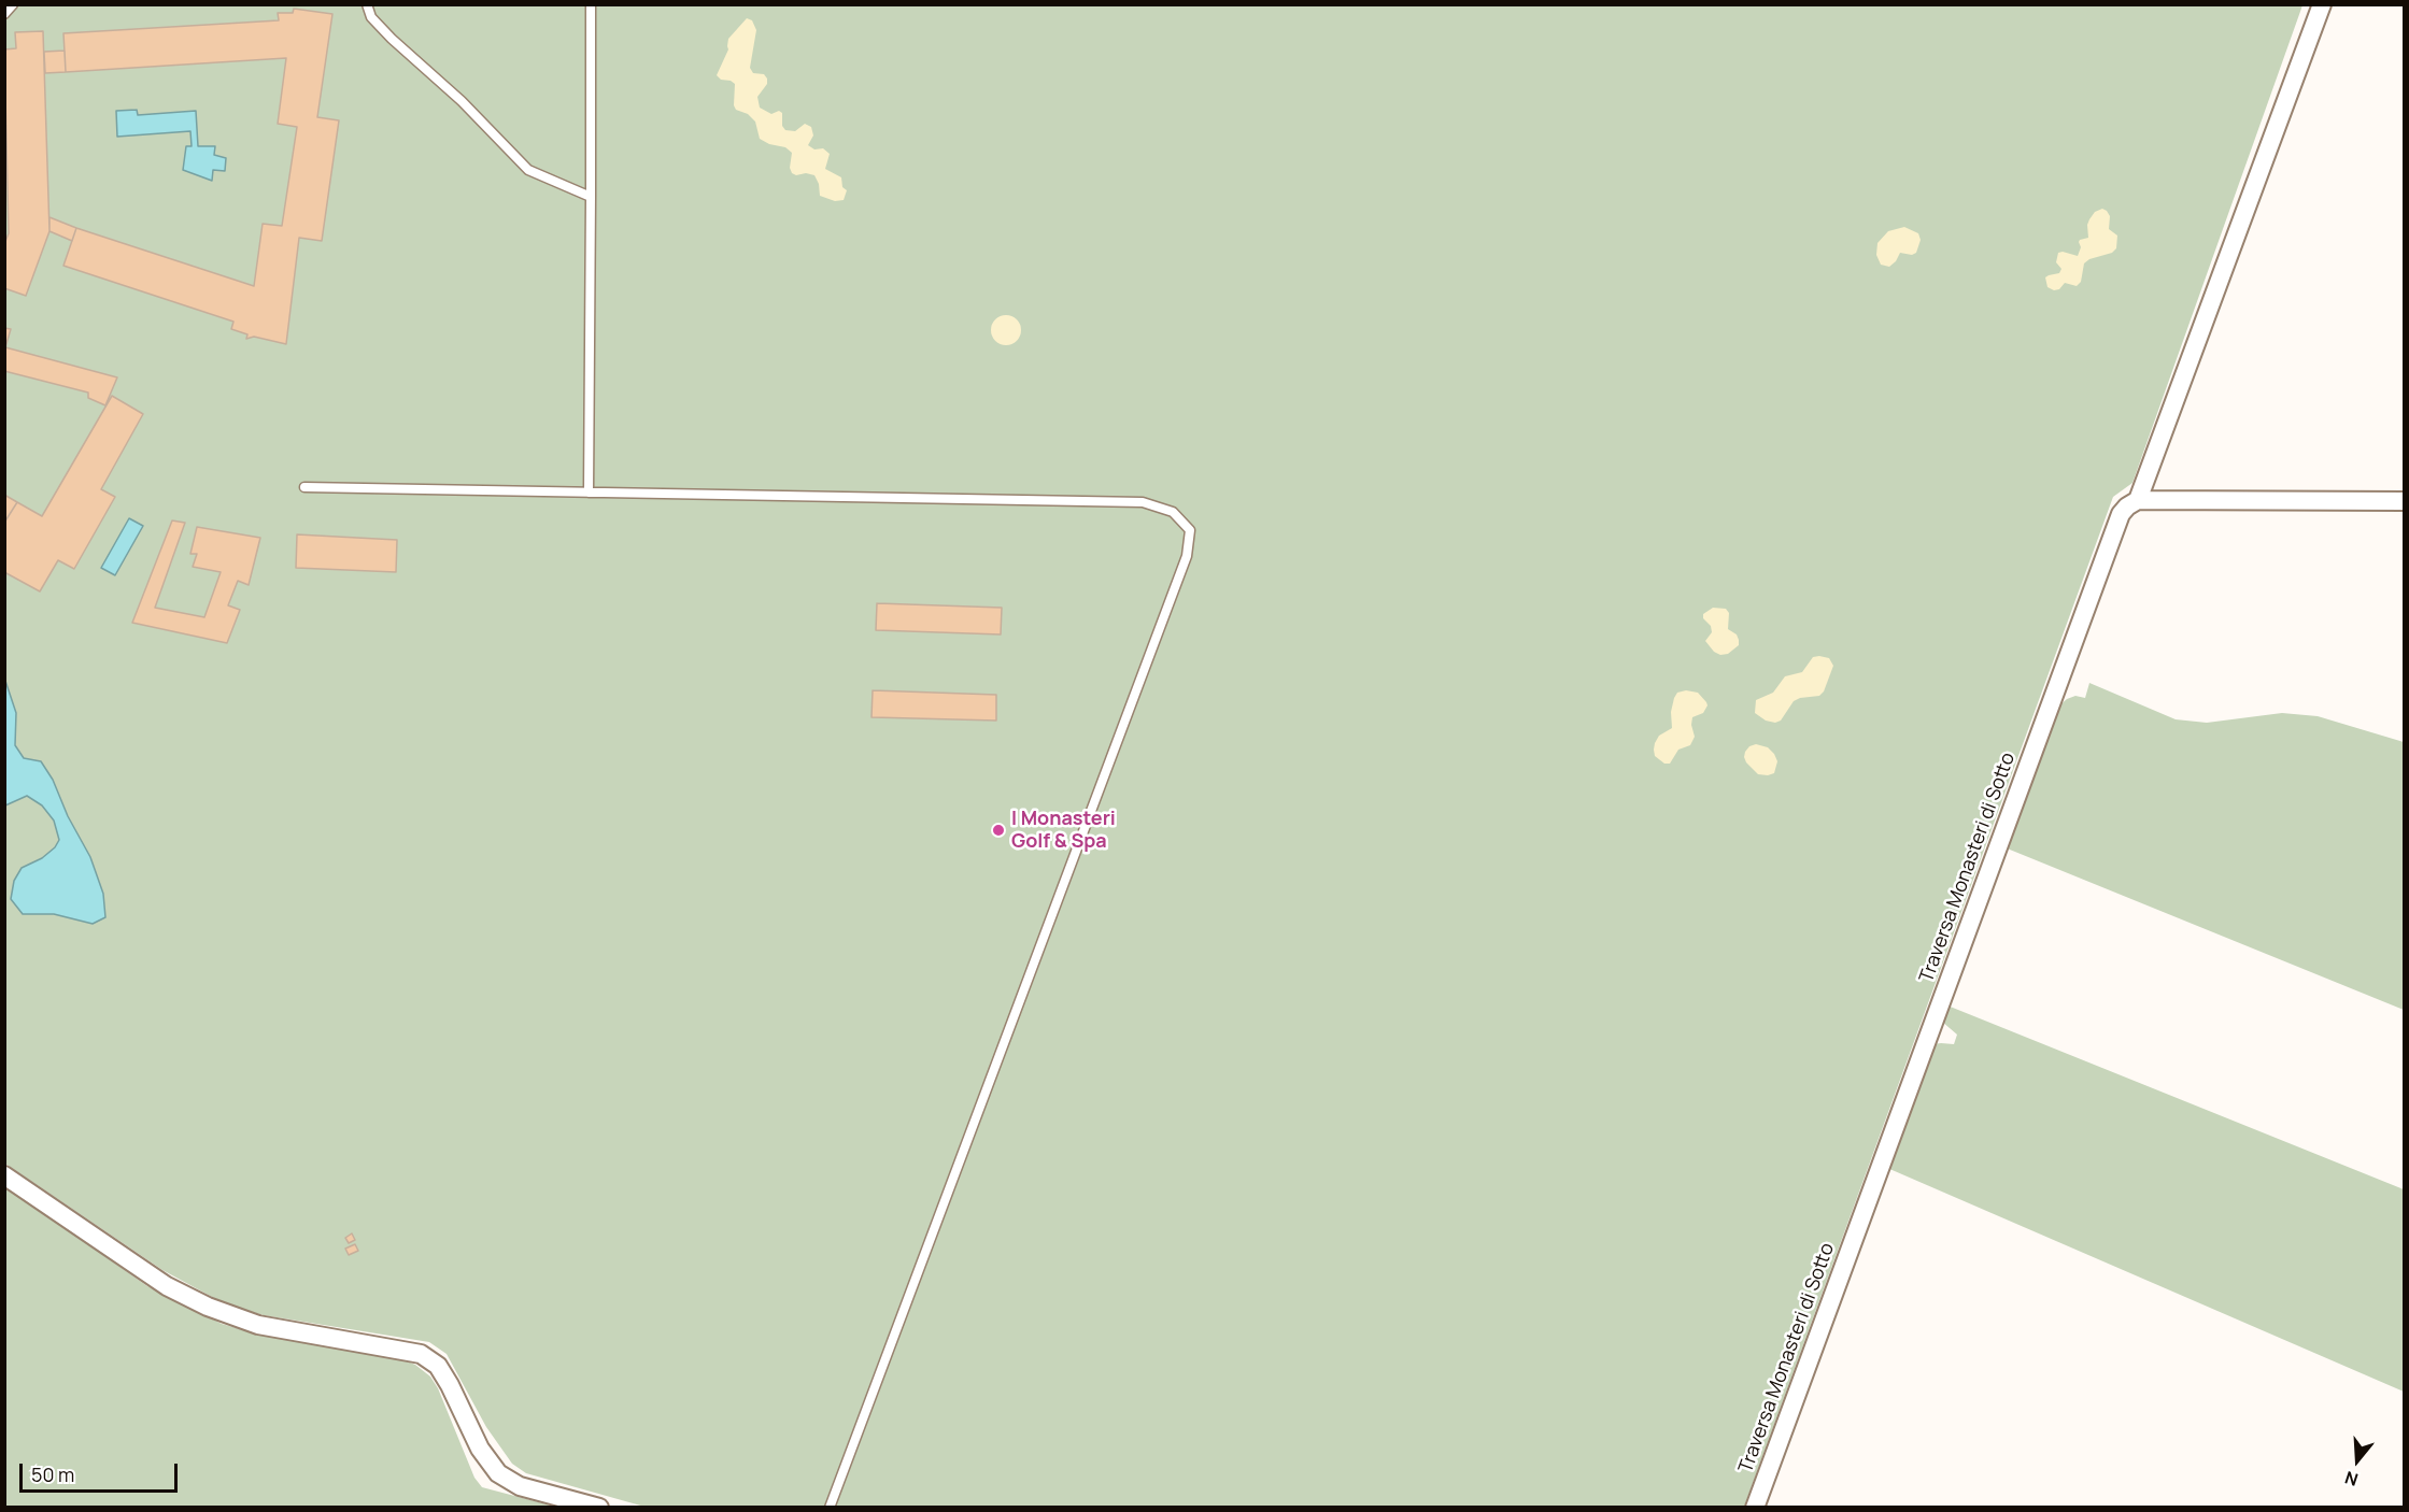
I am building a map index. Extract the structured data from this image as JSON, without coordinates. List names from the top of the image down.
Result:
{
  "streets": {
    "street": ["Traversa Monasteri di Sotto"]
  },
  "places": ["I Monasteri Golf & Spa"],
  "scale_bar": "50 m",
  "north": "bottom"
}
